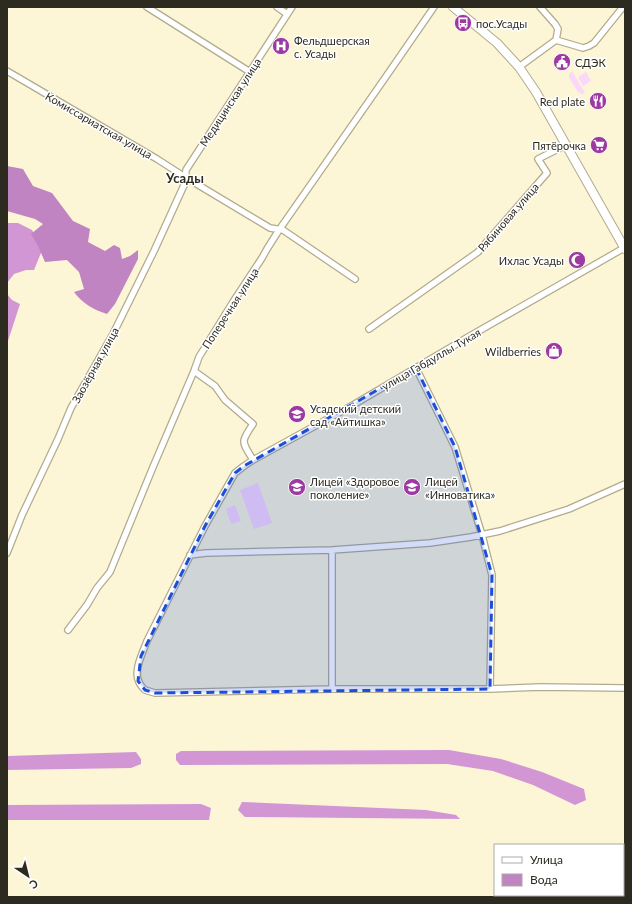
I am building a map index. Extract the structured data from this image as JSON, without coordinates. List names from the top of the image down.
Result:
{
  "streets": {
    "street": [
      "Медицинская улица",
      "Комиссариатская улица",
      "Рябиновая улица",
      "Поперечная улица",
      "улица Габдуллы Тукая",
      "Заозёрная улица"
    ]
  },
  "crossings": [
    ["Медицинская улица", "Комиссариатская улица"],
    ["Медицинская улица", "Заозёрная улица"],
    ["Комиссариатская улица", "Поперечная улица"],
    ["Комиссариатская улица", "Заозёрная улица"]
  ],
  "districts": ["Усады"],
  "places": {
    "bus stop": ["пос.Усады"],
    "hospital": ["Фельдшерская с. Усады"],
    "public building": ["СДЭК"],
    "restaurant": ["Red plate"],
    "supermarket": ["Пятёрочка"],
    "mosque": ["Ихлас Усады"],
    "shop": ["Wildberries"],
    "school or university": ["Усадский детский сад «Айтишка»", "Лицей «Здоровое поколение»", "Лицей «Инноватика»"]
  },
  "legend": ["Улица", "Вода"],
  "north": "bottom right"
}
